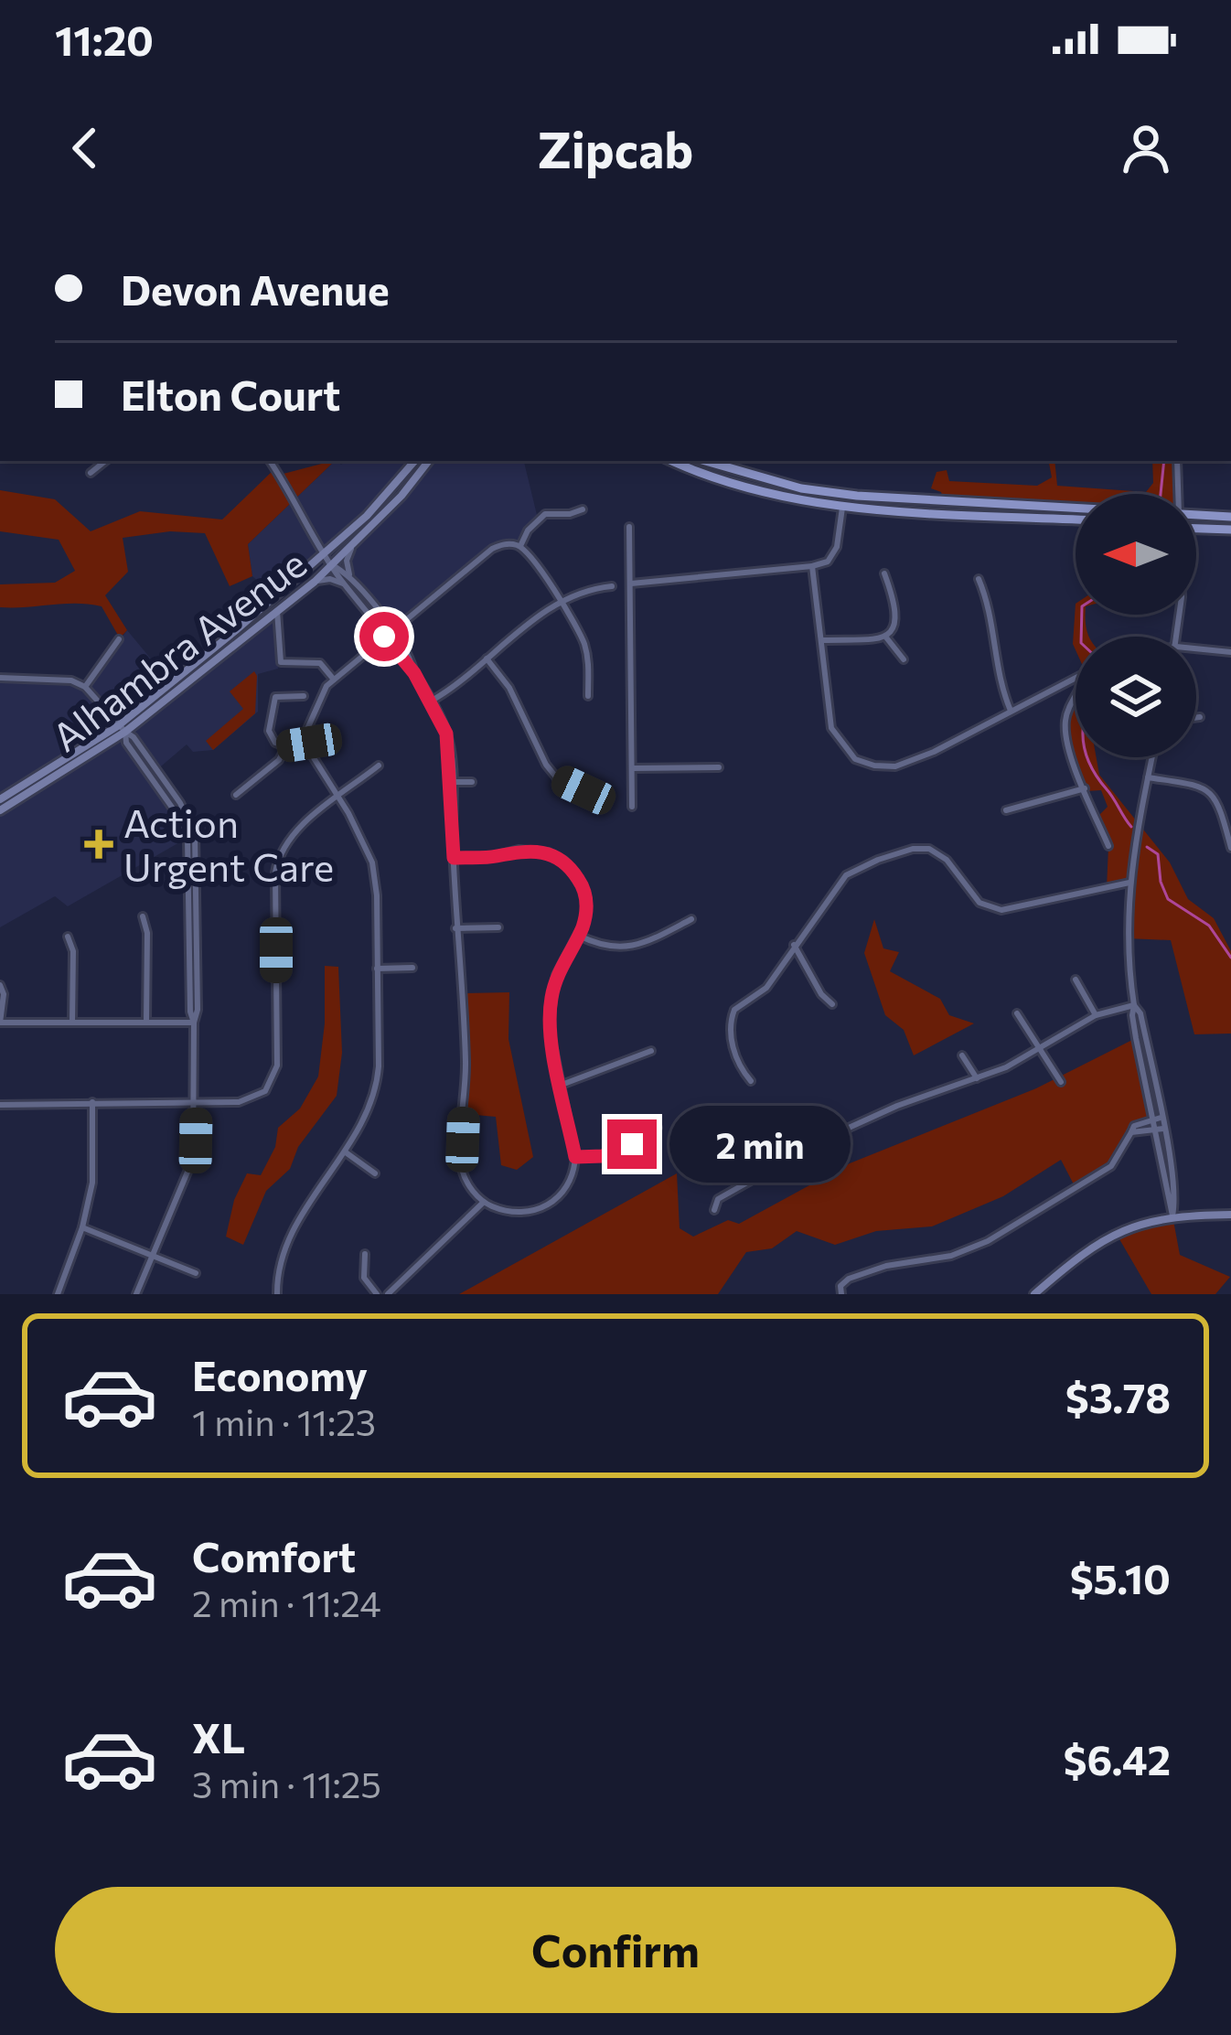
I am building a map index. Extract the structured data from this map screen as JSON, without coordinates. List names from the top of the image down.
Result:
{
  "streets": {
    "main road": ["Alhambra Avenue"]
  },
  "places": {
    "health": ["Action Urgent Care"]
  },
  "north": "left",
  "page": {
    "status": "11:20",
    "header": "Zipcab",
    "banner": ["Devon Avenue", "Elton Court"],
    "bubble": "2 min",
    "list": [
      {
        "name": "Economy",
        "note": "1 min · 11:23",
        "value": "$3.78"
      },
      {
        "name": "Comfort",
        "note": "2 min · 11:24",
        "value": "$5.10"
      },
      {
        "name": "XL",
        "note": "3 min · 11:25",
        "value": "$6.42"
      }
    ],
    "buttons": "Confirm"
  }
}
